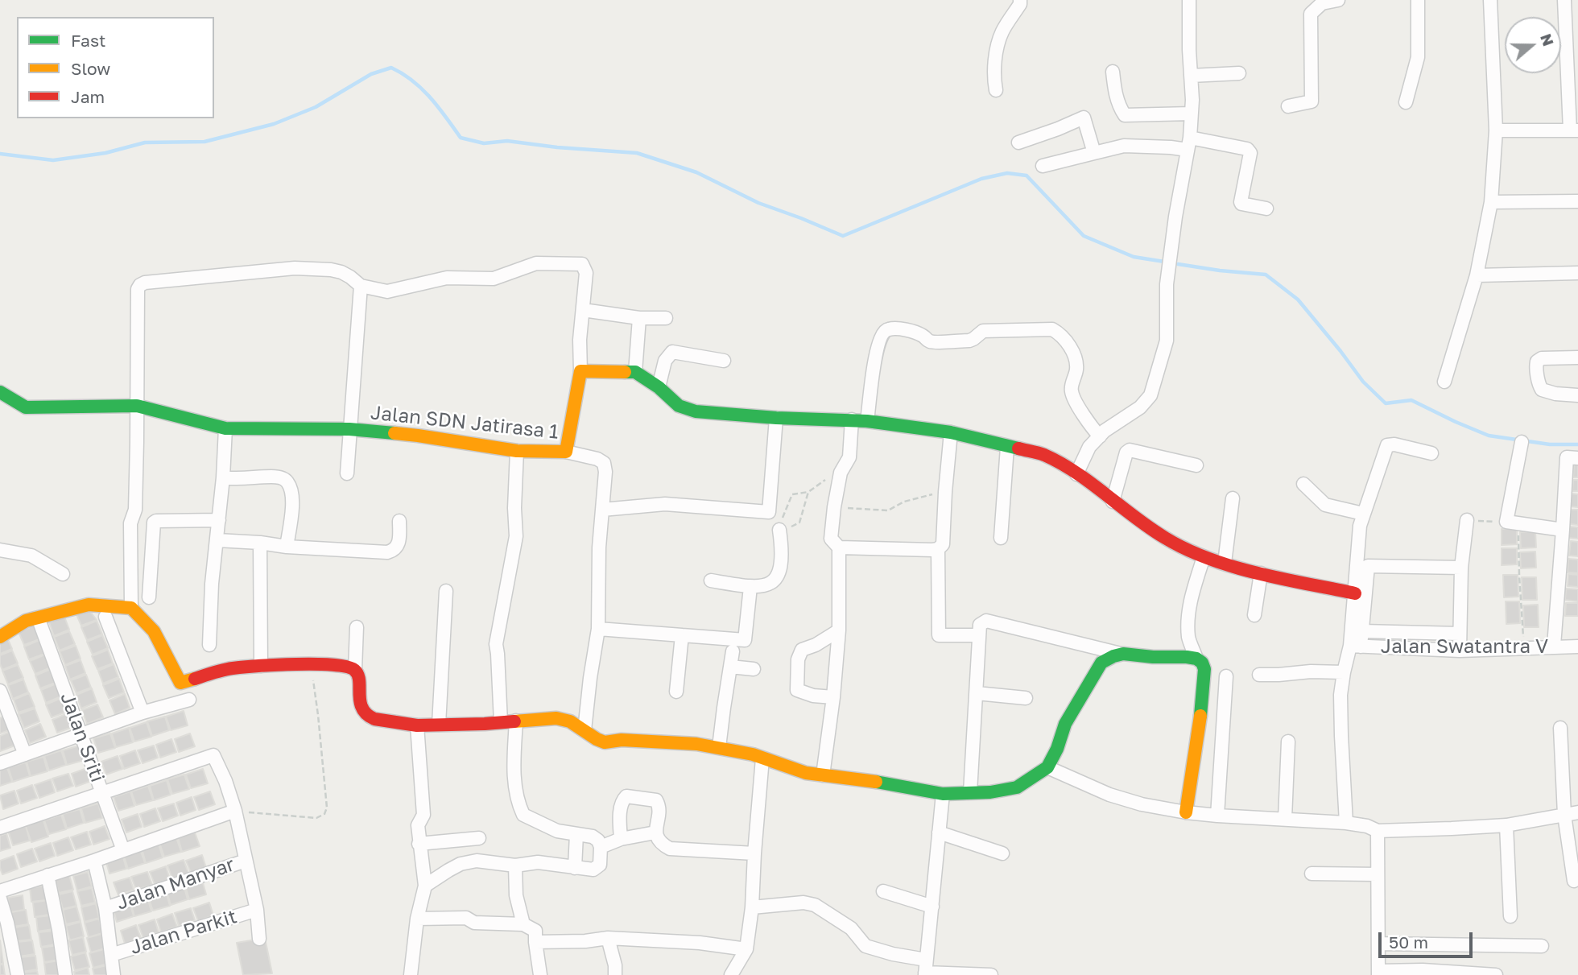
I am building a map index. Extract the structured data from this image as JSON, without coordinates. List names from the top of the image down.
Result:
{
  "streets": {
    "street": [
      "Jalan SDN Jatirasa 1",
      "Jalan Swatantra V",
      "Jalan Sriti",
      "Jalan Manyar",
      "Jalan Parkit"
    ]
  },
  "legend": ["Fast", "Slow", "Jam"],
  "scale_bar": "50 m",
  "north": "right"
}
